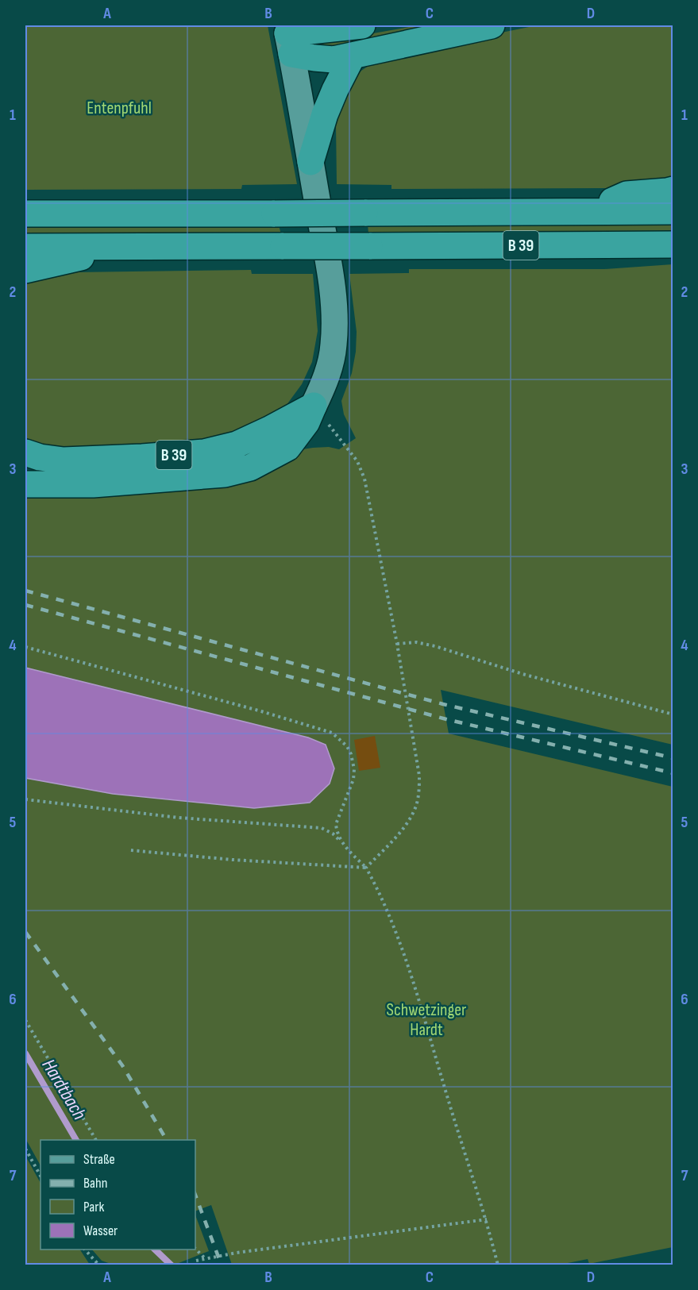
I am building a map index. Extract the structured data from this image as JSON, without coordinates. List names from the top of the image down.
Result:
{
  "streets": {
    "highway": ["B 39"]
  },
  "water": ["Hardtbach"],
  "parks": ["Entenpfuhl", "Schwetzinger Hardt"],
  "legend": [
    "Straße",
    "Bahn",
    "Park",
    "Wasser"
  ],
  "grid": {
    "columns": [
      "A",
      "B",
      "C",
      "D"
    ],
    "rows": [
      "1",
      "2",
      "3",
      "4",
      "5",
      "6",
      "7"
    ]
  }
}
